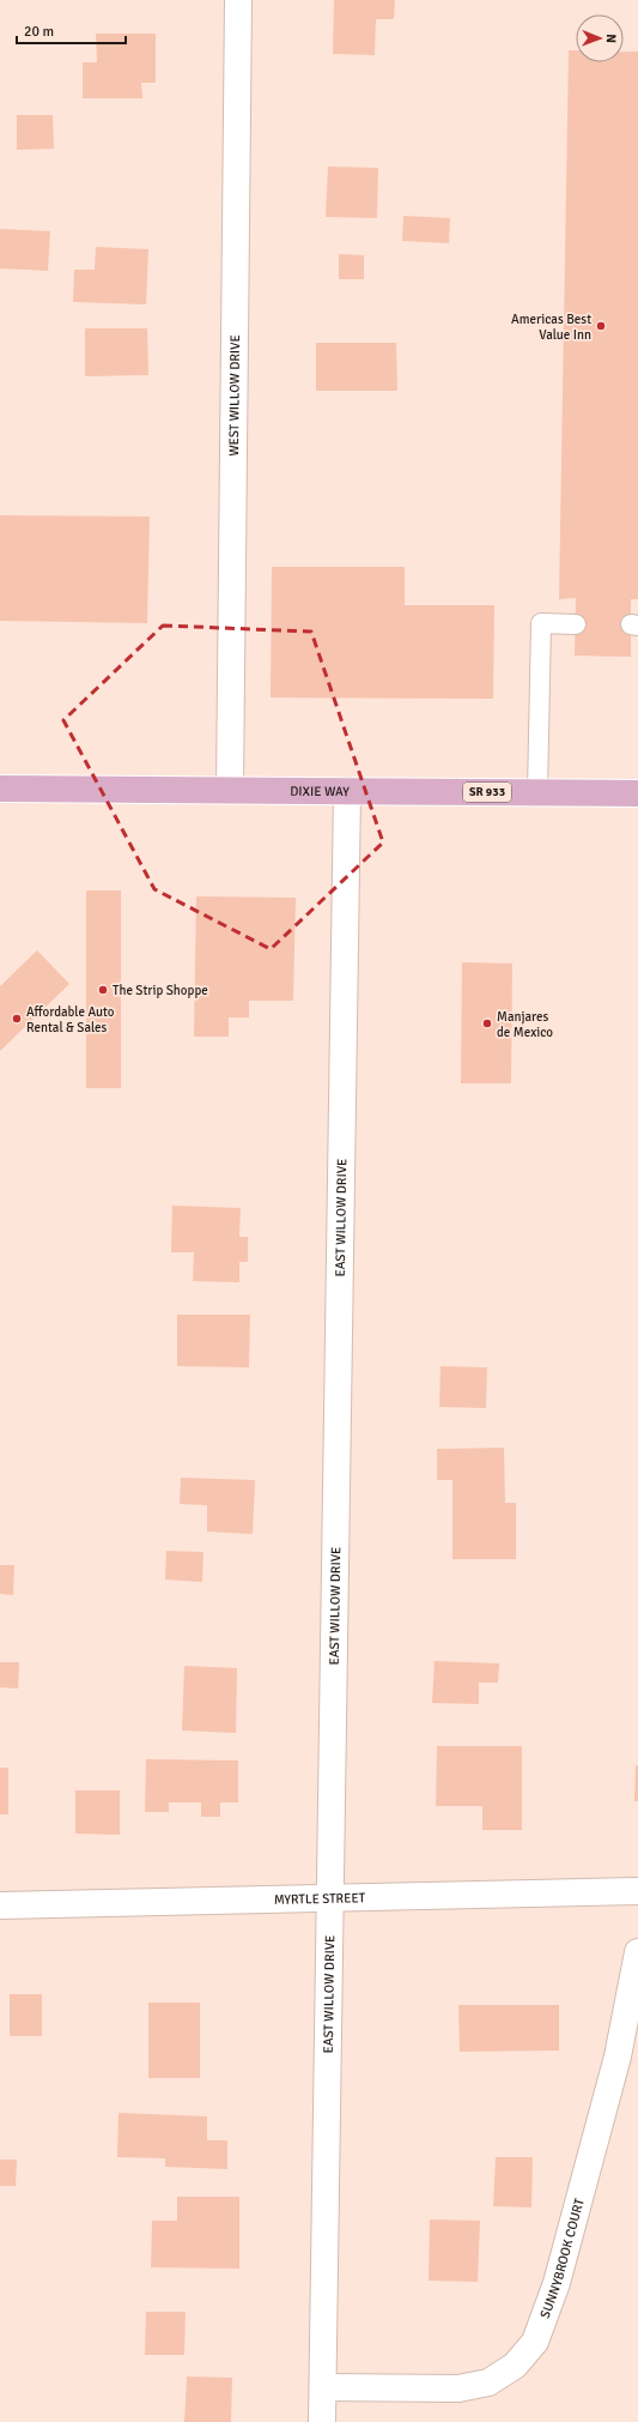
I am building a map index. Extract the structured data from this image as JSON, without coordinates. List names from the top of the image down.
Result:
{
  "streets": {
    "main road": ["DIXIE WAY", "SR 933"],
    "street": [
      "WEST WILLOW DRIVE",
      "EAST WILLOW DRIVE",
      "MYRTLE STREET",
      "SUNNYBROOK COURT"
    ]
  },
  "crossings": [
    ["WEST WILLOW DRIVE", "DIXIE WAY"],
    ["DIXIE WAY", "EAST WILLOW DRIVE"],
    ["EAST WILLOW DRIVE", "MYRTLE STREET"],
    ["EAST WILLOW DRIVE", "SUNNYBROOK COURT"]
  ],
  "places": [
    "Americas Best Value Inn",
    "The Strip Shoppe",
    "Affordable Auto Rental & Sales",
    "Manjares de Mexico"
  ],
  "scale_bar": "20 m",
  "north": "right"
}
